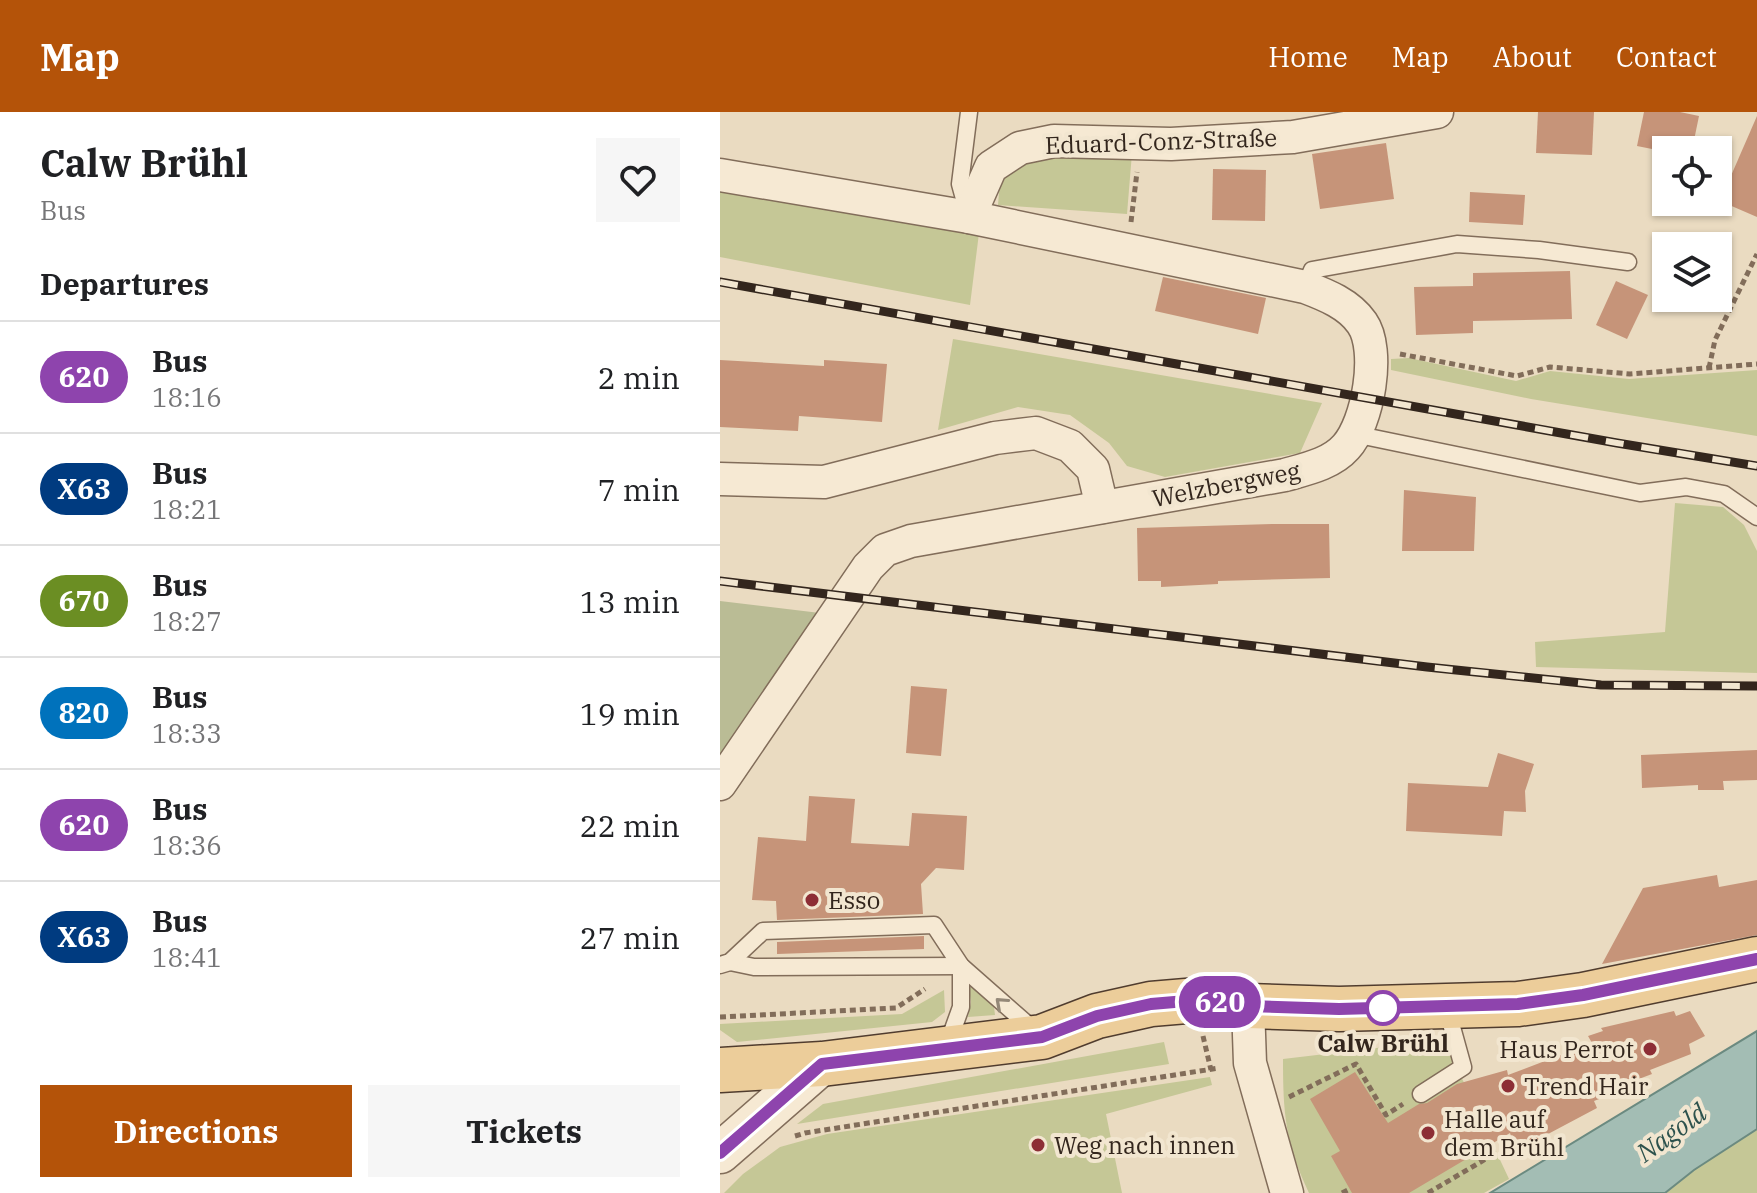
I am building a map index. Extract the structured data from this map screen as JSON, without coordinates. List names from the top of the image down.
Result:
{
  "streets": {
    "street": ["Eduard-Conz-Straße", "Welzbergweg"]
  },
  "crossings": [
    ["Eduard-Conz-Straße", "Welzbergweg"]
  ],
  "water": ["Nagold"],
  "places": [
    "Esso",
    "Calw Brühl",
    "Haus Perrot",
    "Trend Hair",
    "Halle auf dem Brühl",
    "Weg nach innen"
  ],
  "lines": ["bus line 620"],
  "page": {
    "header": "Map",
    "nav": [
      "Home",
      "Map",
      "About",
      "Contact"
    ],
    "heading": [
      ["Calw Brühl", "Bus"],
      "Departures"
    ],
    "on_map": "620",
    "list": [
      {
        "mark": "620",
        "name": "Bus",
        "note": "18:16",
        "value": "2 min"
      },
      {
        "mark": "X63",
        "name": "Bus",
        "note": "18:21",
        "value": "7 min"
      },
      {
        "mark": "670",
        "name": "Bus",
        "note": "18:27",
        "value": "13 min"
      },
      {
        "mark": "820",
        "name": "Bus",
        "note": "18:33",
        "value": "19 min"
      },
      {
        "mark": "620",
        "name": "Bus",
        "note": "18:36",
        "value": "22 min"
      },
      {
        "mark": "X63",
        "name": "Bus",
        "note": "18:41",
        "value": "27 min"
      }
    ],
    "buttons": ["Directions", "Tickets"]
  }
}
